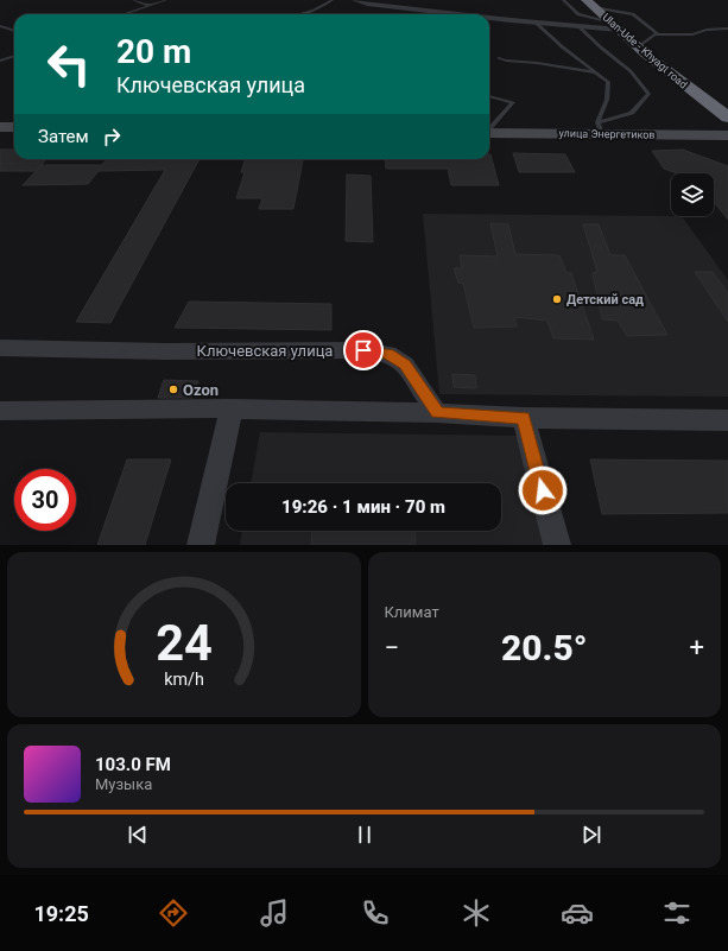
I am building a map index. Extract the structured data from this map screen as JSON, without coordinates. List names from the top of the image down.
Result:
{
  "streets": {
    "highway": ["Ulan-Ude - Khyagt road"],
    "street": ["улица Энергетиков", "Ключевская улица"]
  },
  "places": ["Детский сад", "Ozon"],
  "page": {
    "turn": ["20 m", "Ключевская улица"],
    "then": "Затем",
    "limit": "30",
    "trip": "19:26 · 1 мин · 70 m",
    "tile": "Климат",
    "heat": ["−", "20.5°", "+"],
    "song": ["103.0 FM", "Музыка"],
    "tabs": "19:25",
    "gauge": ["24", "km/h"]
  }
}
